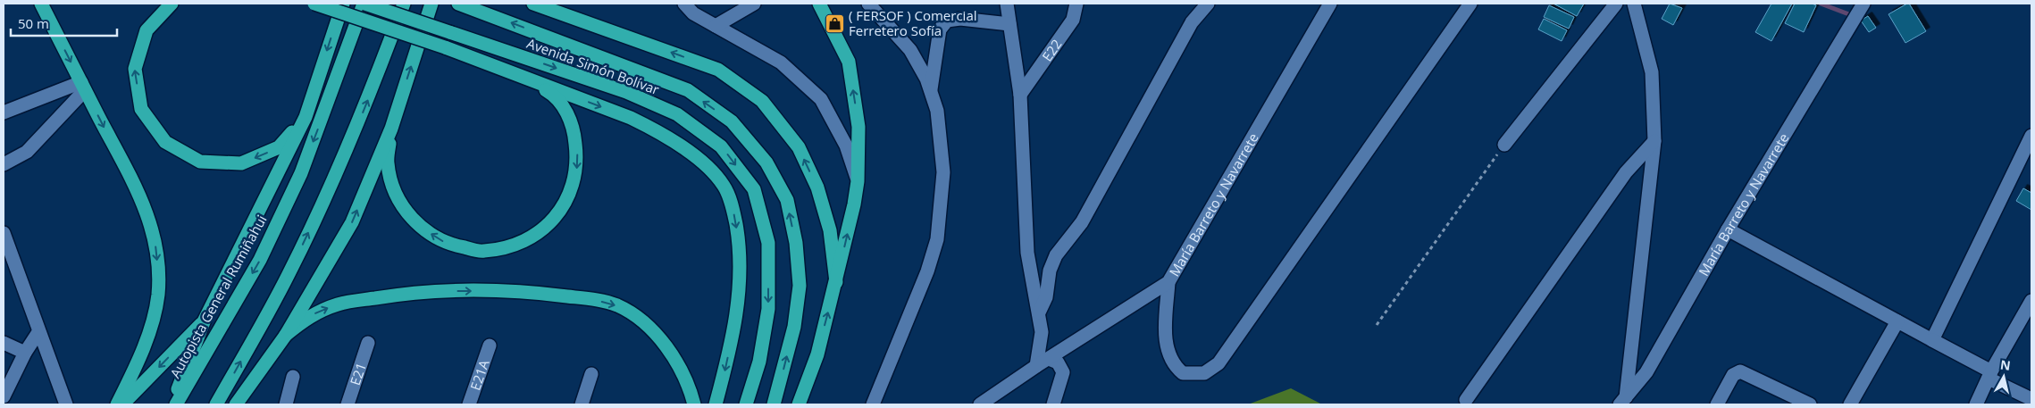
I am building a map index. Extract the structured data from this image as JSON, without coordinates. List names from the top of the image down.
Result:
{
  "streets": {
    "highway": ["Avenida Simón Bolívar", "Autopista General Rumiñahui"],
    "street": [
      "E22",
      "María Barreto y Navarrete",
      "E21",
      "E21A"
    ]
  },
  "crossings": [
    ["Avenida Simón Bolívar", "Autopista General Rumiñahui"]
  ],
  "places": {
    "shop": ["( FERSOF ) Comercial Ferretero Sofía"]
  },
  "scale_bar": "50 m",
  "north": "top"
}
